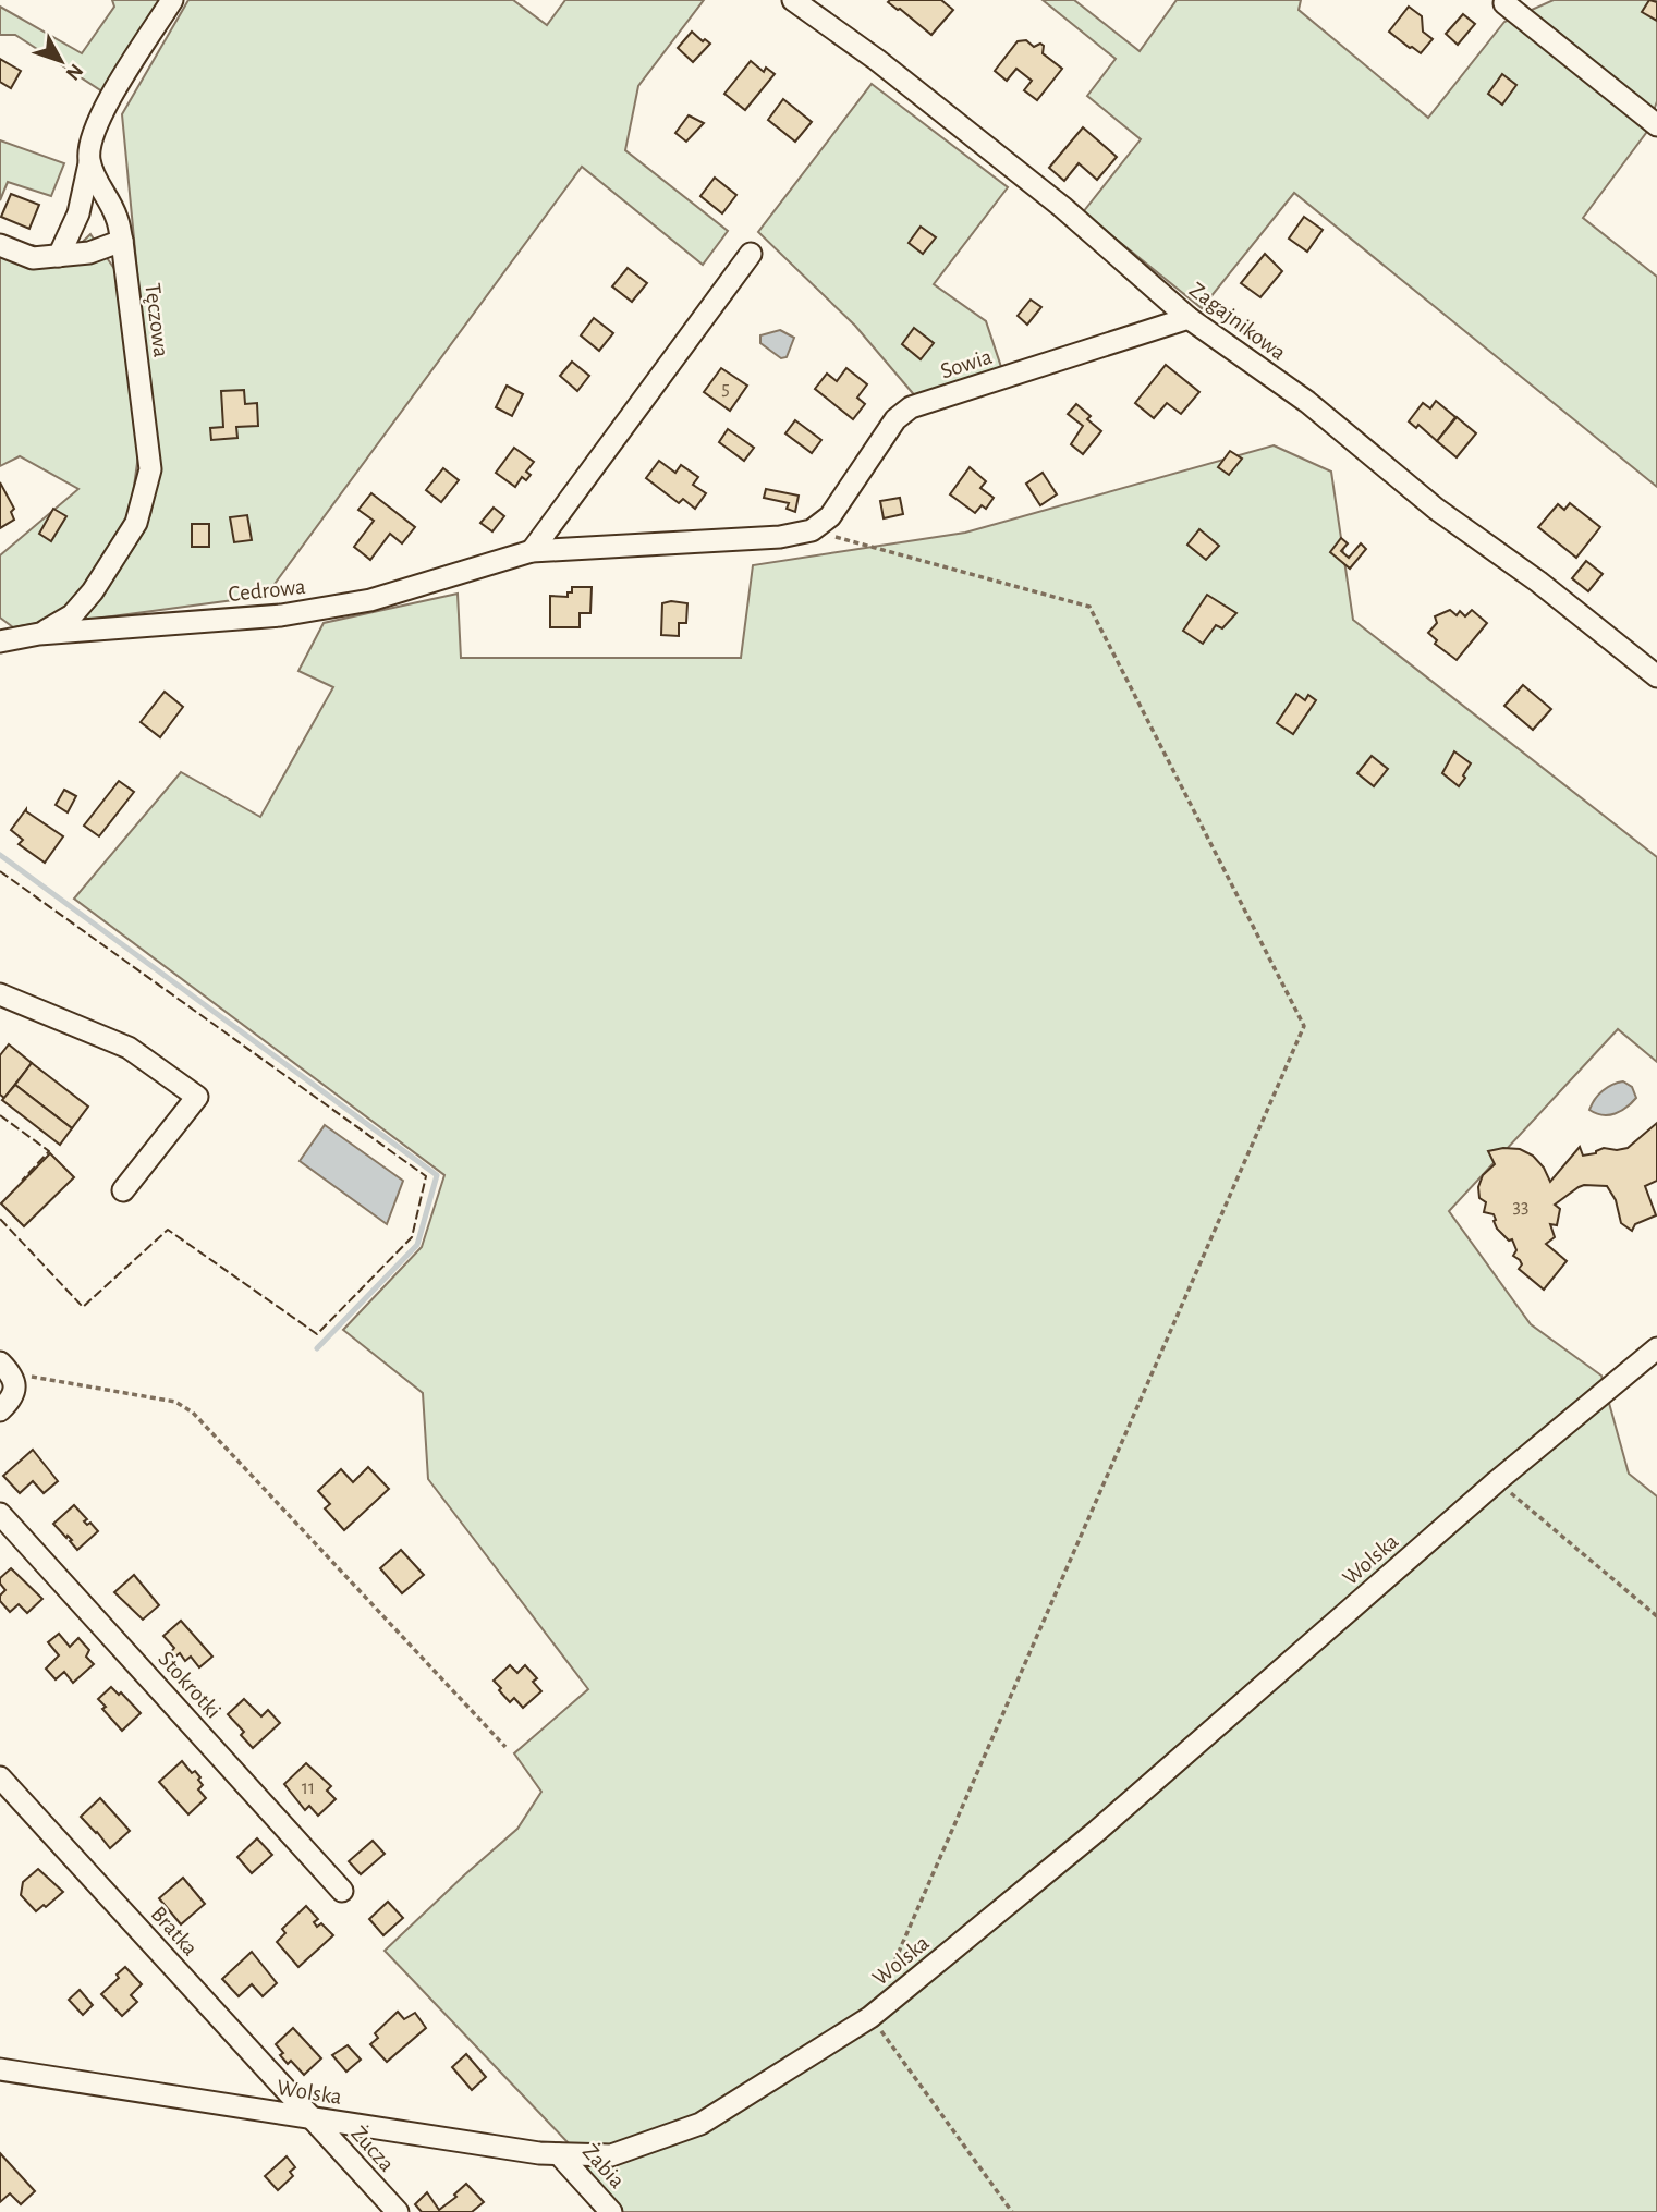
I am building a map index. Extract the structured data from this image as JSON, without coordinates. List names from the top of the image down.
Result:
{
  "streets": {
    "street": [
      "Tęczowa",
      "Zagajnikowa",
      "Sowia",
      "Cedrowa",
      "Wolska",
      "Stokrotki",
      "Bratka",
      "Żucza",
      "Żabia"
    ]
  },
  "crossings": [
    ["Tęczowa", "Cedrowa"],
    ["Zagajnikowa", "Sowia"],
    ["Sowia", "Cedrowa"],
    ["Wolska", "Bratka"],
    ["Wolska", "Żucza"],
    ["Wolska", "Żabia"],
    ["Bratka", "Żucza"]
  ],
  "house_numbers": ["5", "33", "11"],
  "north": "bottom right"
}
